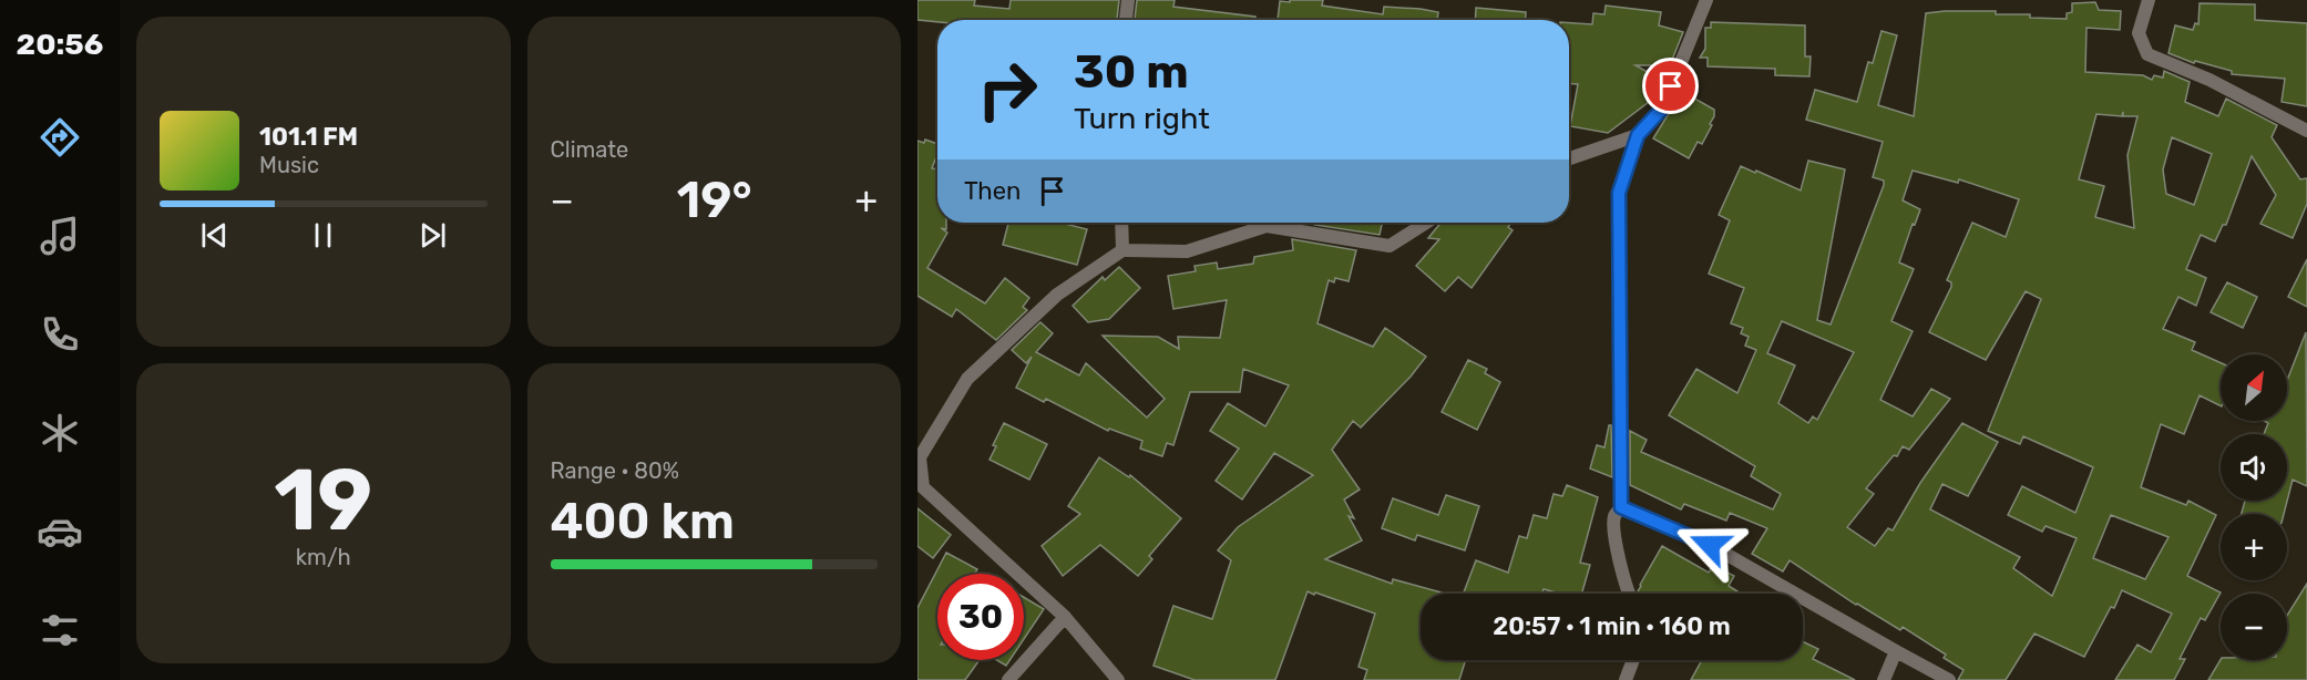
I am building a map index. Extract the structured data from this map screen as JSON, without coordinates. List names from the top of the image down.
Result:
{
  "north": "top right",
  "page": {
    "tabs": "20:56",
    "tile": [
      "Climate",
      ["19", "km/h"],
      ["Range · 80%", "400 km"]
    ],
    "turn": ["30 m", "Turn right"],
    "song": ["101.1 FM", "Music"],
    "then": "Then",
    "heat": ["−", "19°", "+"],
    "map_buttons": ["+", "−"],
    "limit": "30",
    "trip": "20:57 · 1 min · 160 m"
  }
}
